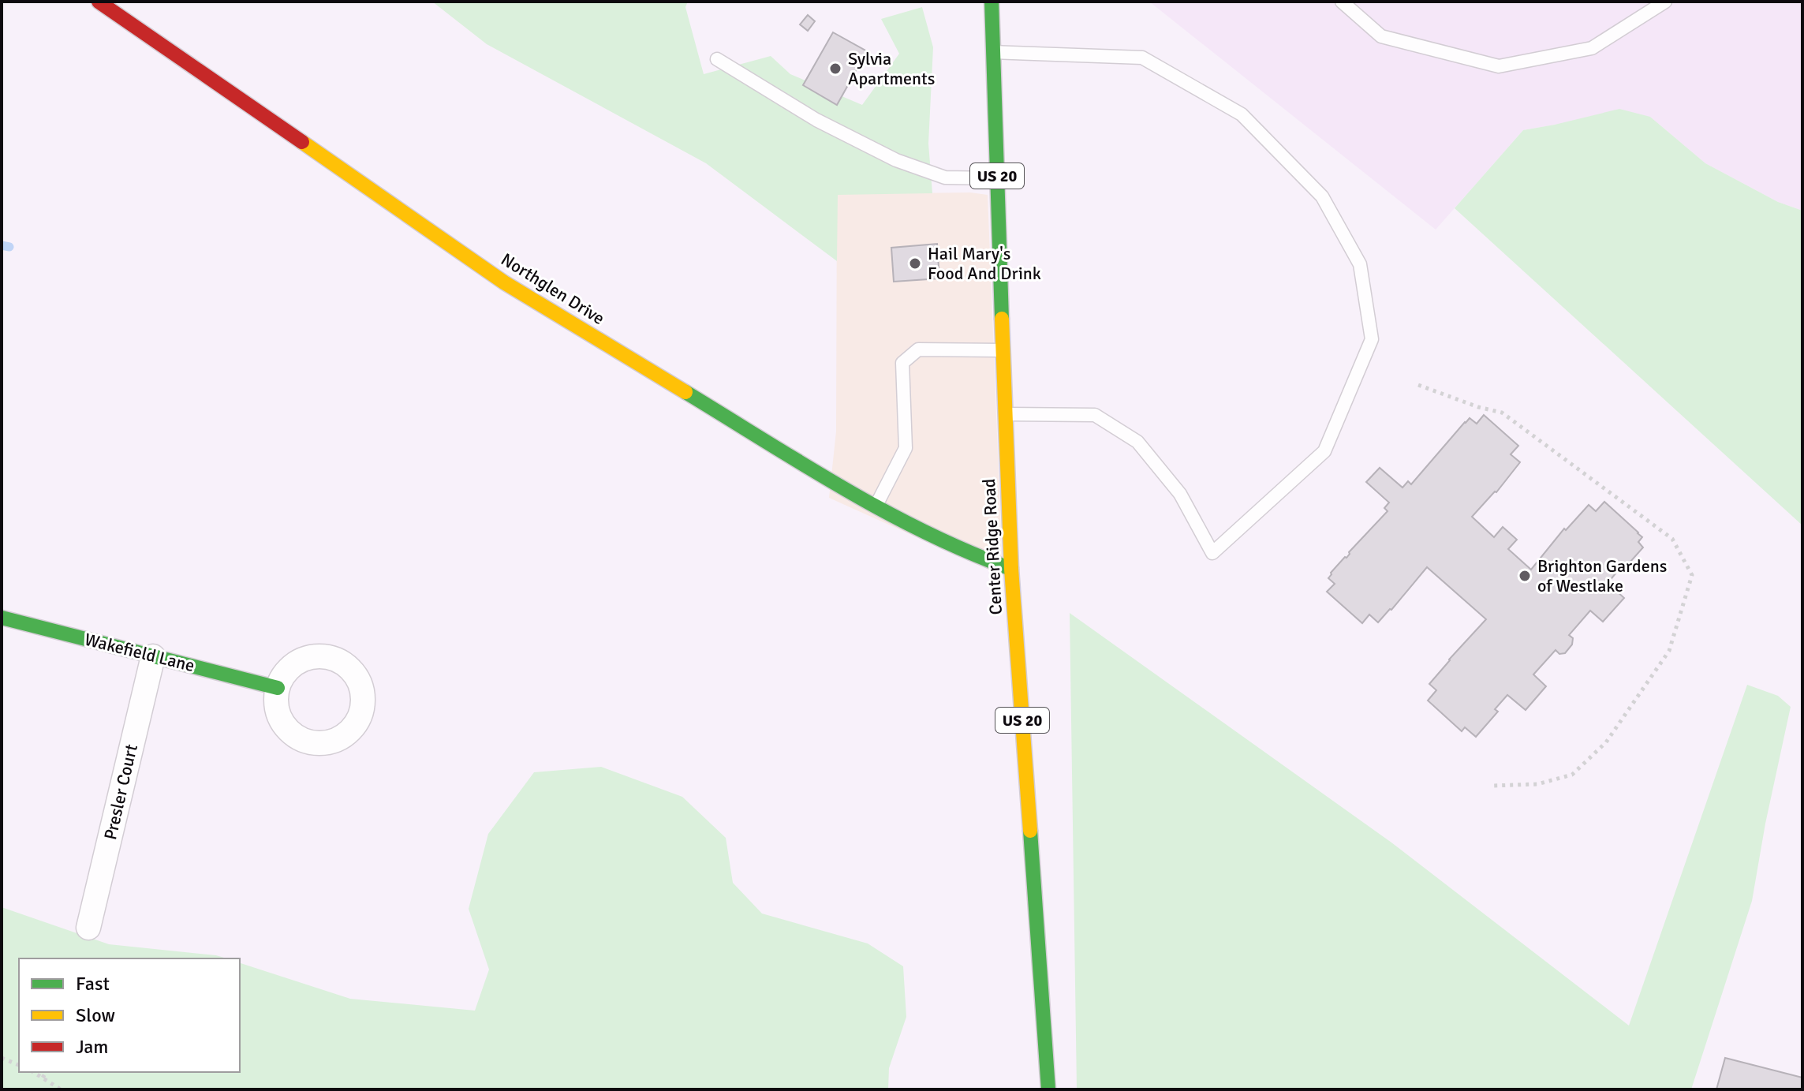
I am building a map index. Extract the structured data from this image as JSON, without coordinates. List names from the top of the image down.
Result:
{
  "streets": {
    "street": [
      "US 20",
      "Northglen Drive",
      "Center Ridge Road",
      "Wakefield Lane",
      "Presler Court"
    ]
  },
  "crossings": [
    ["Northglen Drive", "Center Ridge Road"],
    ["Wakefield Lane", "Presler Court"]
  ],
  "places": ["Sylvia Apartments", "Hail Mary's Food And Drink", "Brighton Gardens of Westlake"],
  "legend": ["Fast", "Slow", "Jam"]
}
